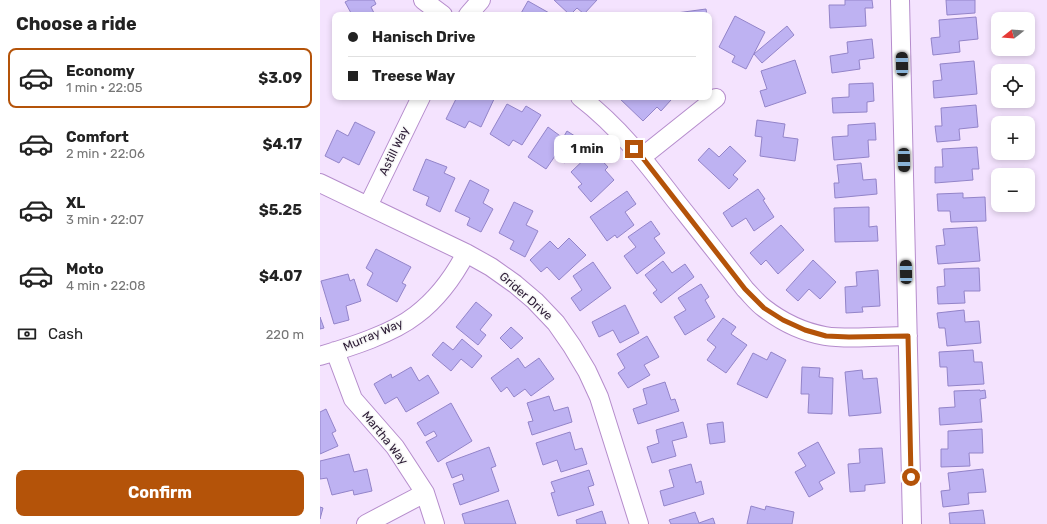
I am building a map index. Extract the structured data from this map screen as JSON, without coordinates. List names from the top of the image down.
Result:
{
  "streets": {
    "street": [
      "Astill Way",
      "Grider Drive",
      "Murray Way",
      "Martha Way"
    ]
  },
  "crossings": [
    ["Astill Way", "Grider Drive"],
    ["Grider Drive", "Murray Way"],
    ["Murray Way", "Martha Way"]
  ],
  "north": "left",
  "page": {
    "heading": "Choose a ride",
    "map_buttons": ["+", "−"],
    "banner": ["Hanisch Drive", "Treese Way"],
    "list": [
      {
        "name": "Economy",
        "note": "1 min · 22:05",
        "value": "$3.09"
      },
      {
        "name": "Comfort",
        "note": "2 min · 22:06",
        "value": "$4.17"
      },
      {
        "name": "XL",
        "note": "3 min · 22:07",
        "value": "$5.25"
      },
      {
        "name": "Moto",
        "note": "4 min · 22:08",
        "value": "$4.07"
      }
    ],
    "bubble": "1 min",
    "pay": ["Cash", "220 m"],
    "buttons": "Confirm"
  }
}
